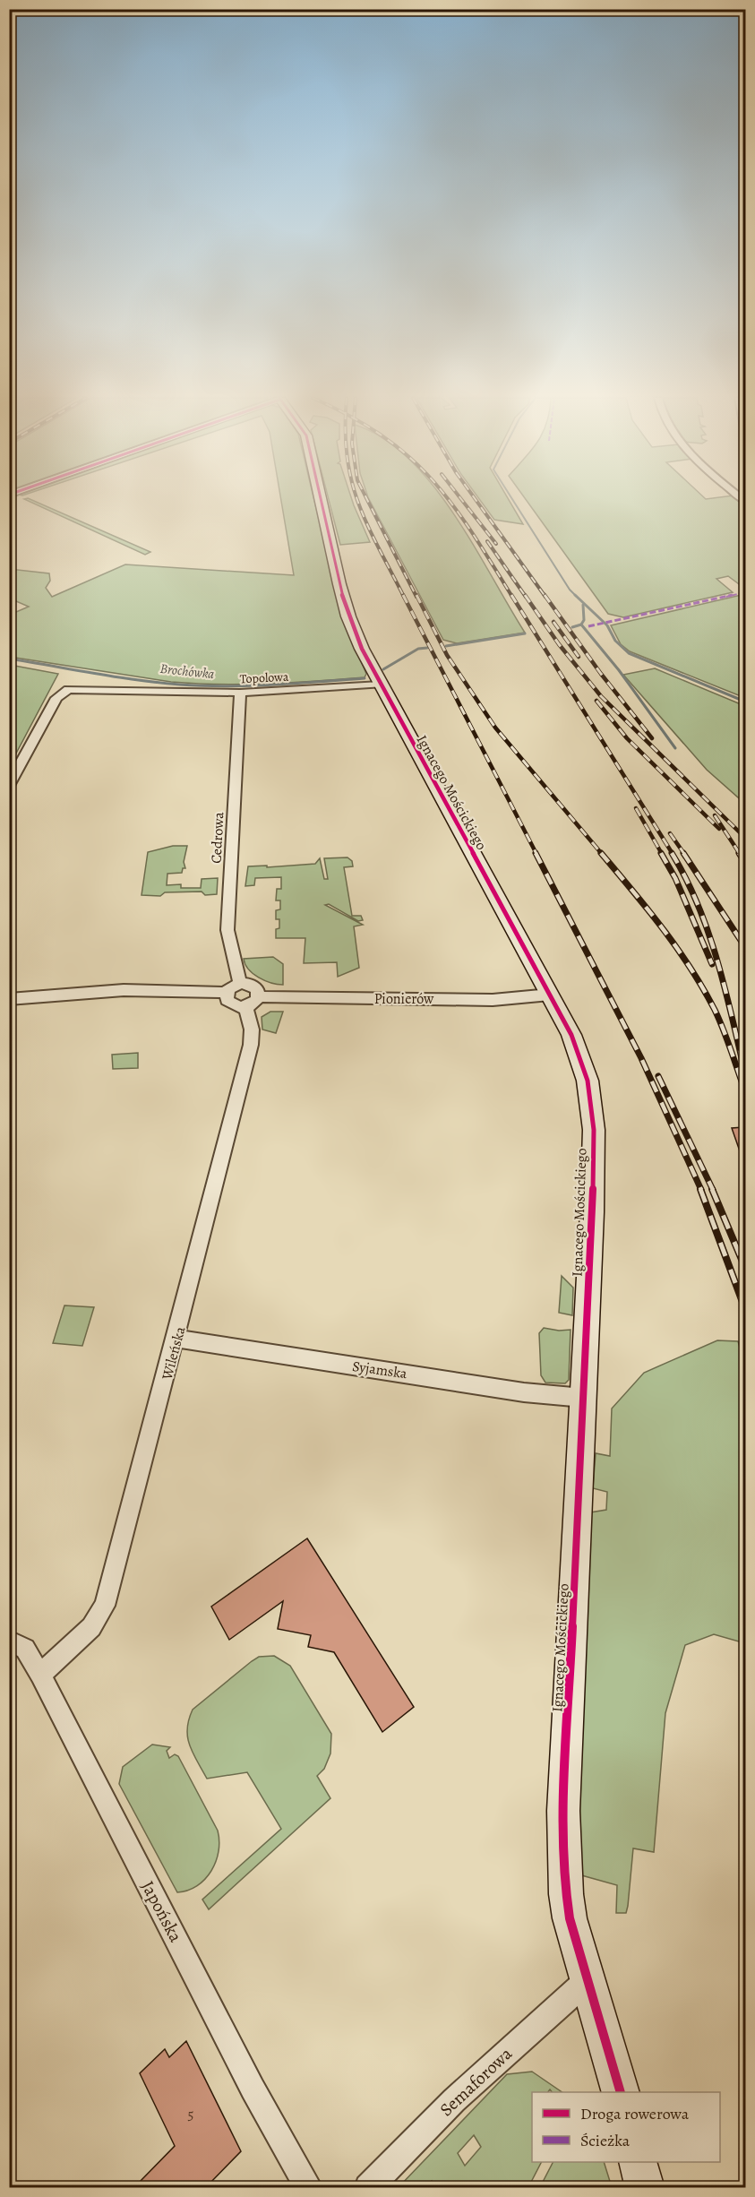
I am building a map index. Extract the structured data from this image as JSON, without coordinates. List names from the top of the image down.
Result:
{
  "streets": {
    "street": [
      "Topolowa",
      "Ignacego Mościckiego",
      "Cedrowa",
      "Pionierów",
      "Wileńska",
      "Syjamska",
      "Japońska",
      "Semaforowa"
    ]
  },
  "crossings": [
    ["Topolowa", "Ignacego Mościckiego"],
    ["Topolowa", "Cedrowa"],
    ["Ignacego Mościckiego", "Pionierów"],
    ["Ignacego Mościckiego", "Syjamska"],
    ["Ignacego Mościckiego", "Semaforowa"],
    ["Pionierów", "Wileńska"],
    ["Wileńska", "Syjamska"],
    ["Wileńska", "Japońska"]
  ],
  "water": ["Brochówka"],
  "house_numbers": ["5"],
  "legend": ["Droga rowerowa", "Ścieżka"]
}
